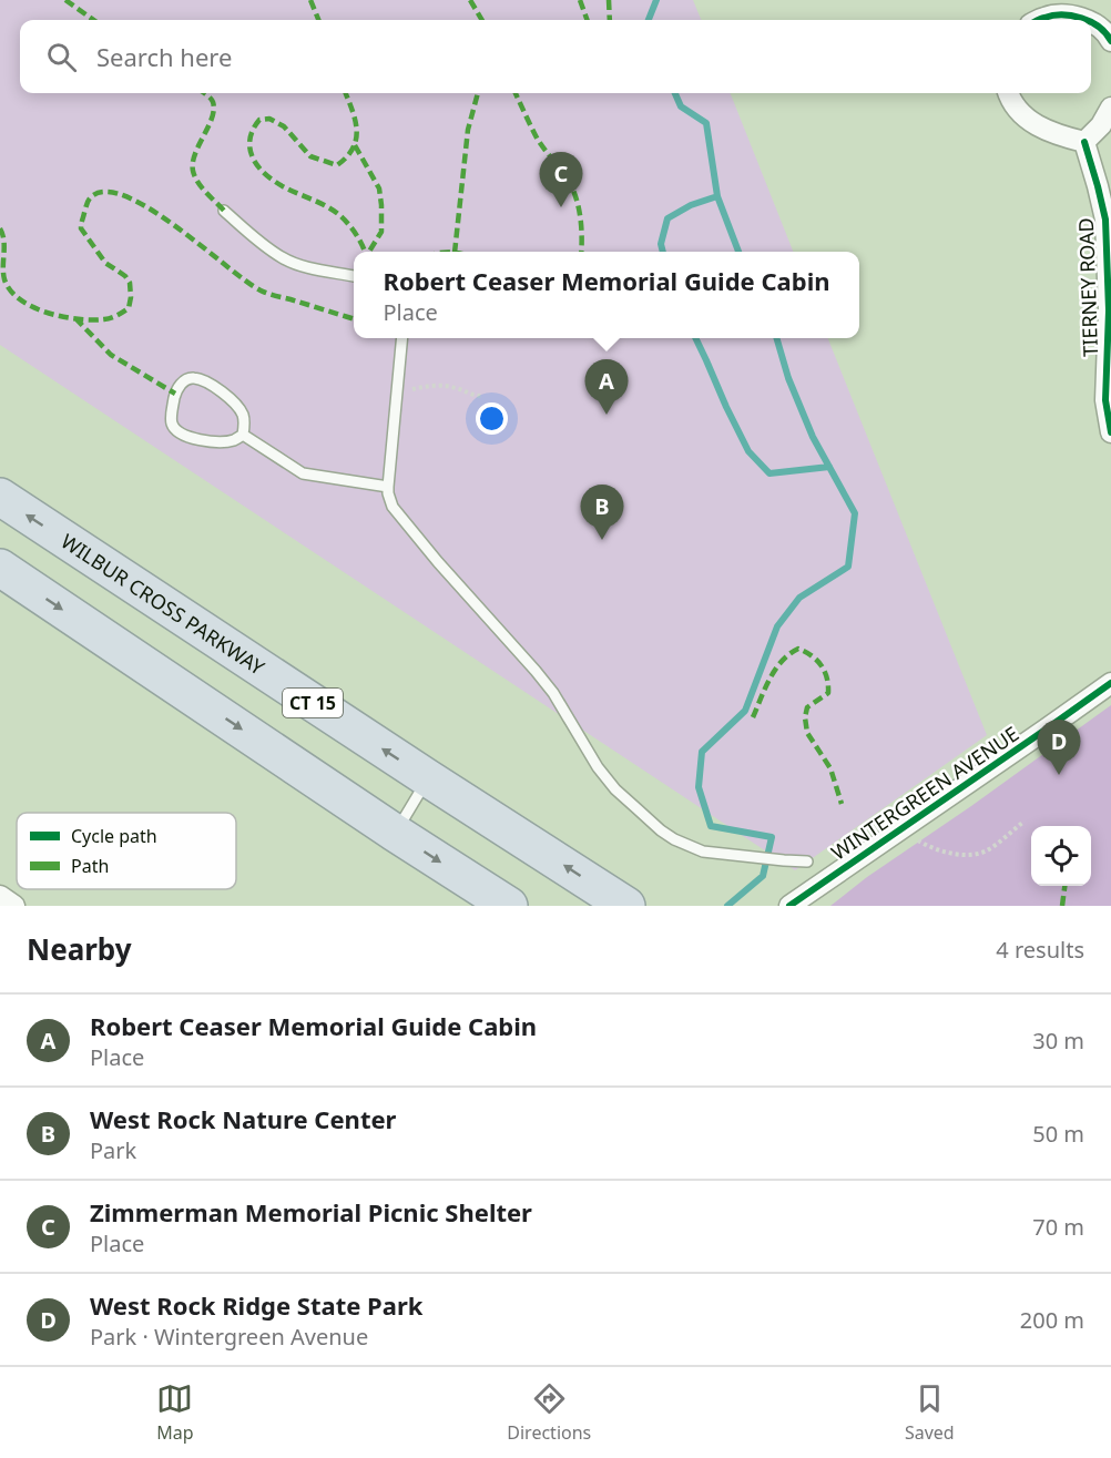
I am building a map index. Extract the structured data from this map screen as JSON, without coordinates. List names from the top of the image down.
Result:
{
  "streets": {
    "highway": ["WILBUR CROSS PARKWAY", "CT 15"],
    "street": ["TIERNEY ROAD", "WINTERGREEN AVENUE"]
  },
  "legend": ["Cycle path", "Path"],
  "page": {
    "search": "Search here",
    "pins": [
      "C",
      "A",
      "B",
      "D"
    ],
    "popup": ["Robert Ceaser Memorial Guide Cabin", "Place"],
    "heading": ["Nearby", "4 results"],
    "list": [
      {
        "mark": "A",
        "name": "Robert Ceaser Memorial Guide Cabin",
        "note": "Place",
        "value": "30 m"
      },
      {
        "mark": "B",
        "name": "West Rock Nature Center",
        "note": "Park",
        "value": "50 m"
      },
      {
        "mark": "C",
        "name": "Zimmerman Memorial Picnic Shelter",
        "note": "Place",
        "value": "70 m"
      },
      {
        "mark": "D",
        "name": "West Rock Ridge State Park",
        "note": "Park · Wintergreen Avenue",
        "value": "200 m"
      }
    ],
    "nav": ["Map", "Directions", "Saved"]
  }
}
